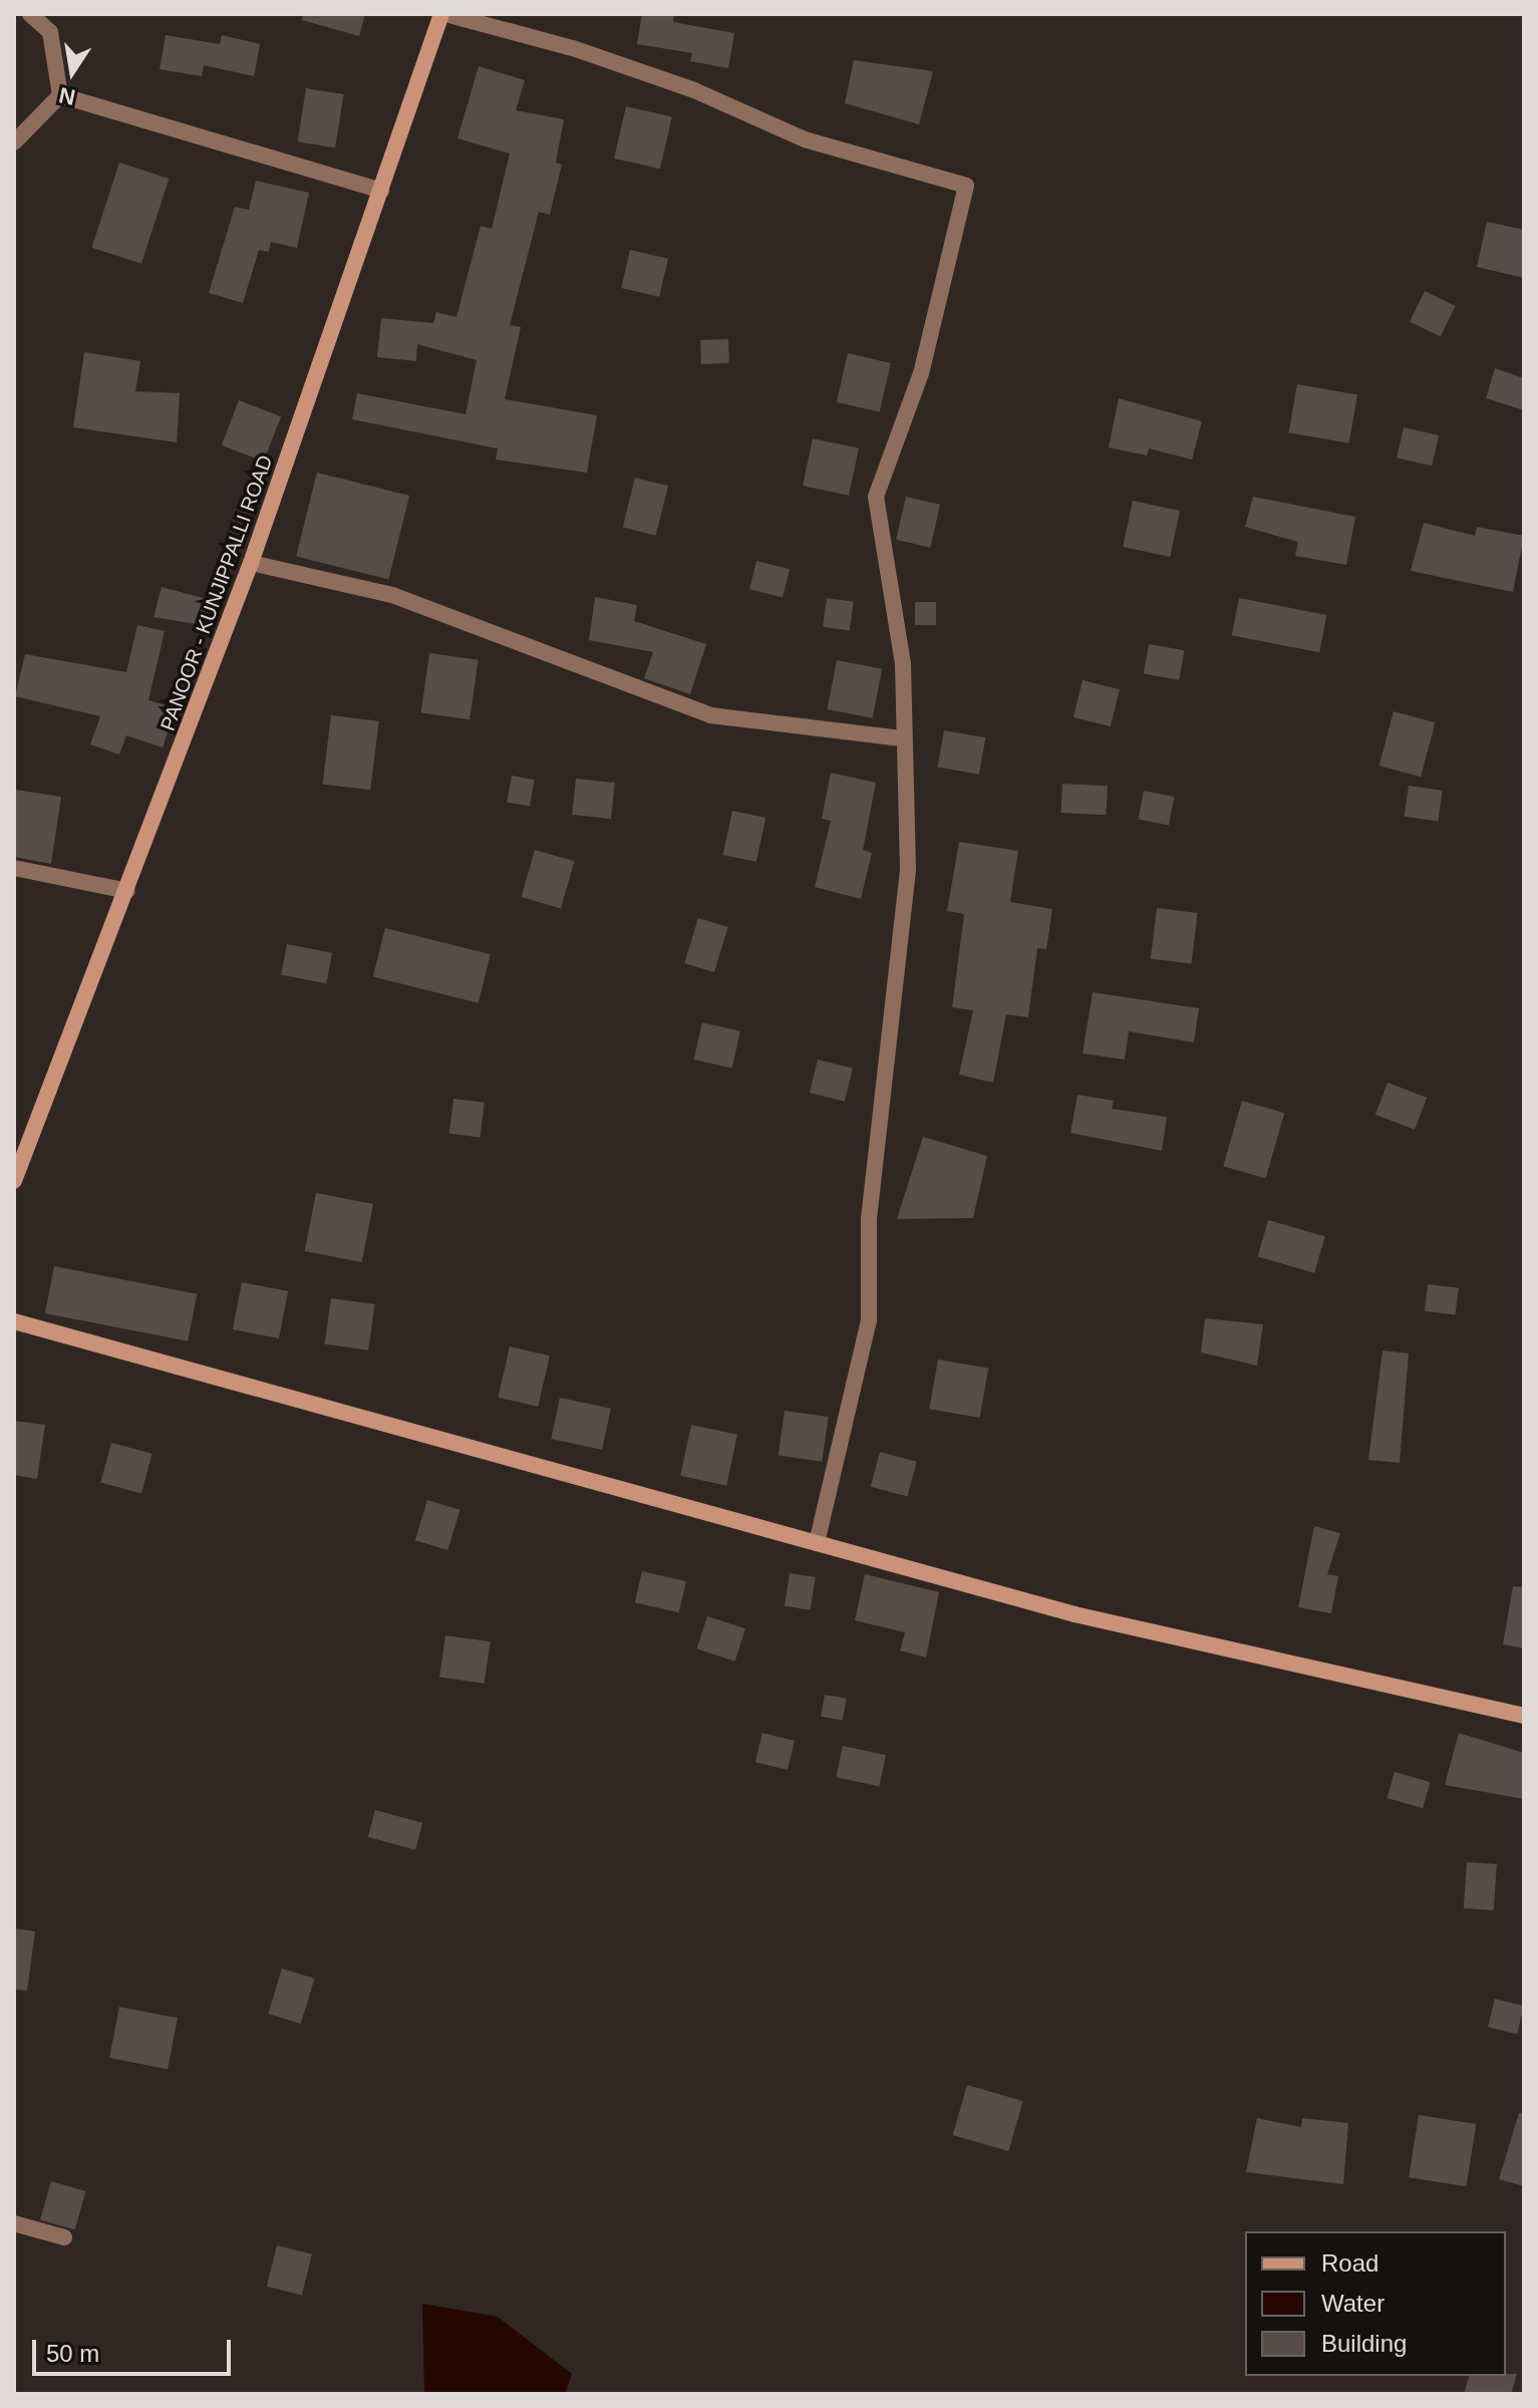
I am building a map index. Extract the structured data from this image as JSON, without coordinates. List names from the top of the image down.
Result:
{
  "streets": {
    "street": ["PANOOR - KUNJIPPALLI ROAD"]
  },
  "legend": ["Road", "Water", "Building"],
  "scale_bar": "50 m",
  "north": "bottom"
}
